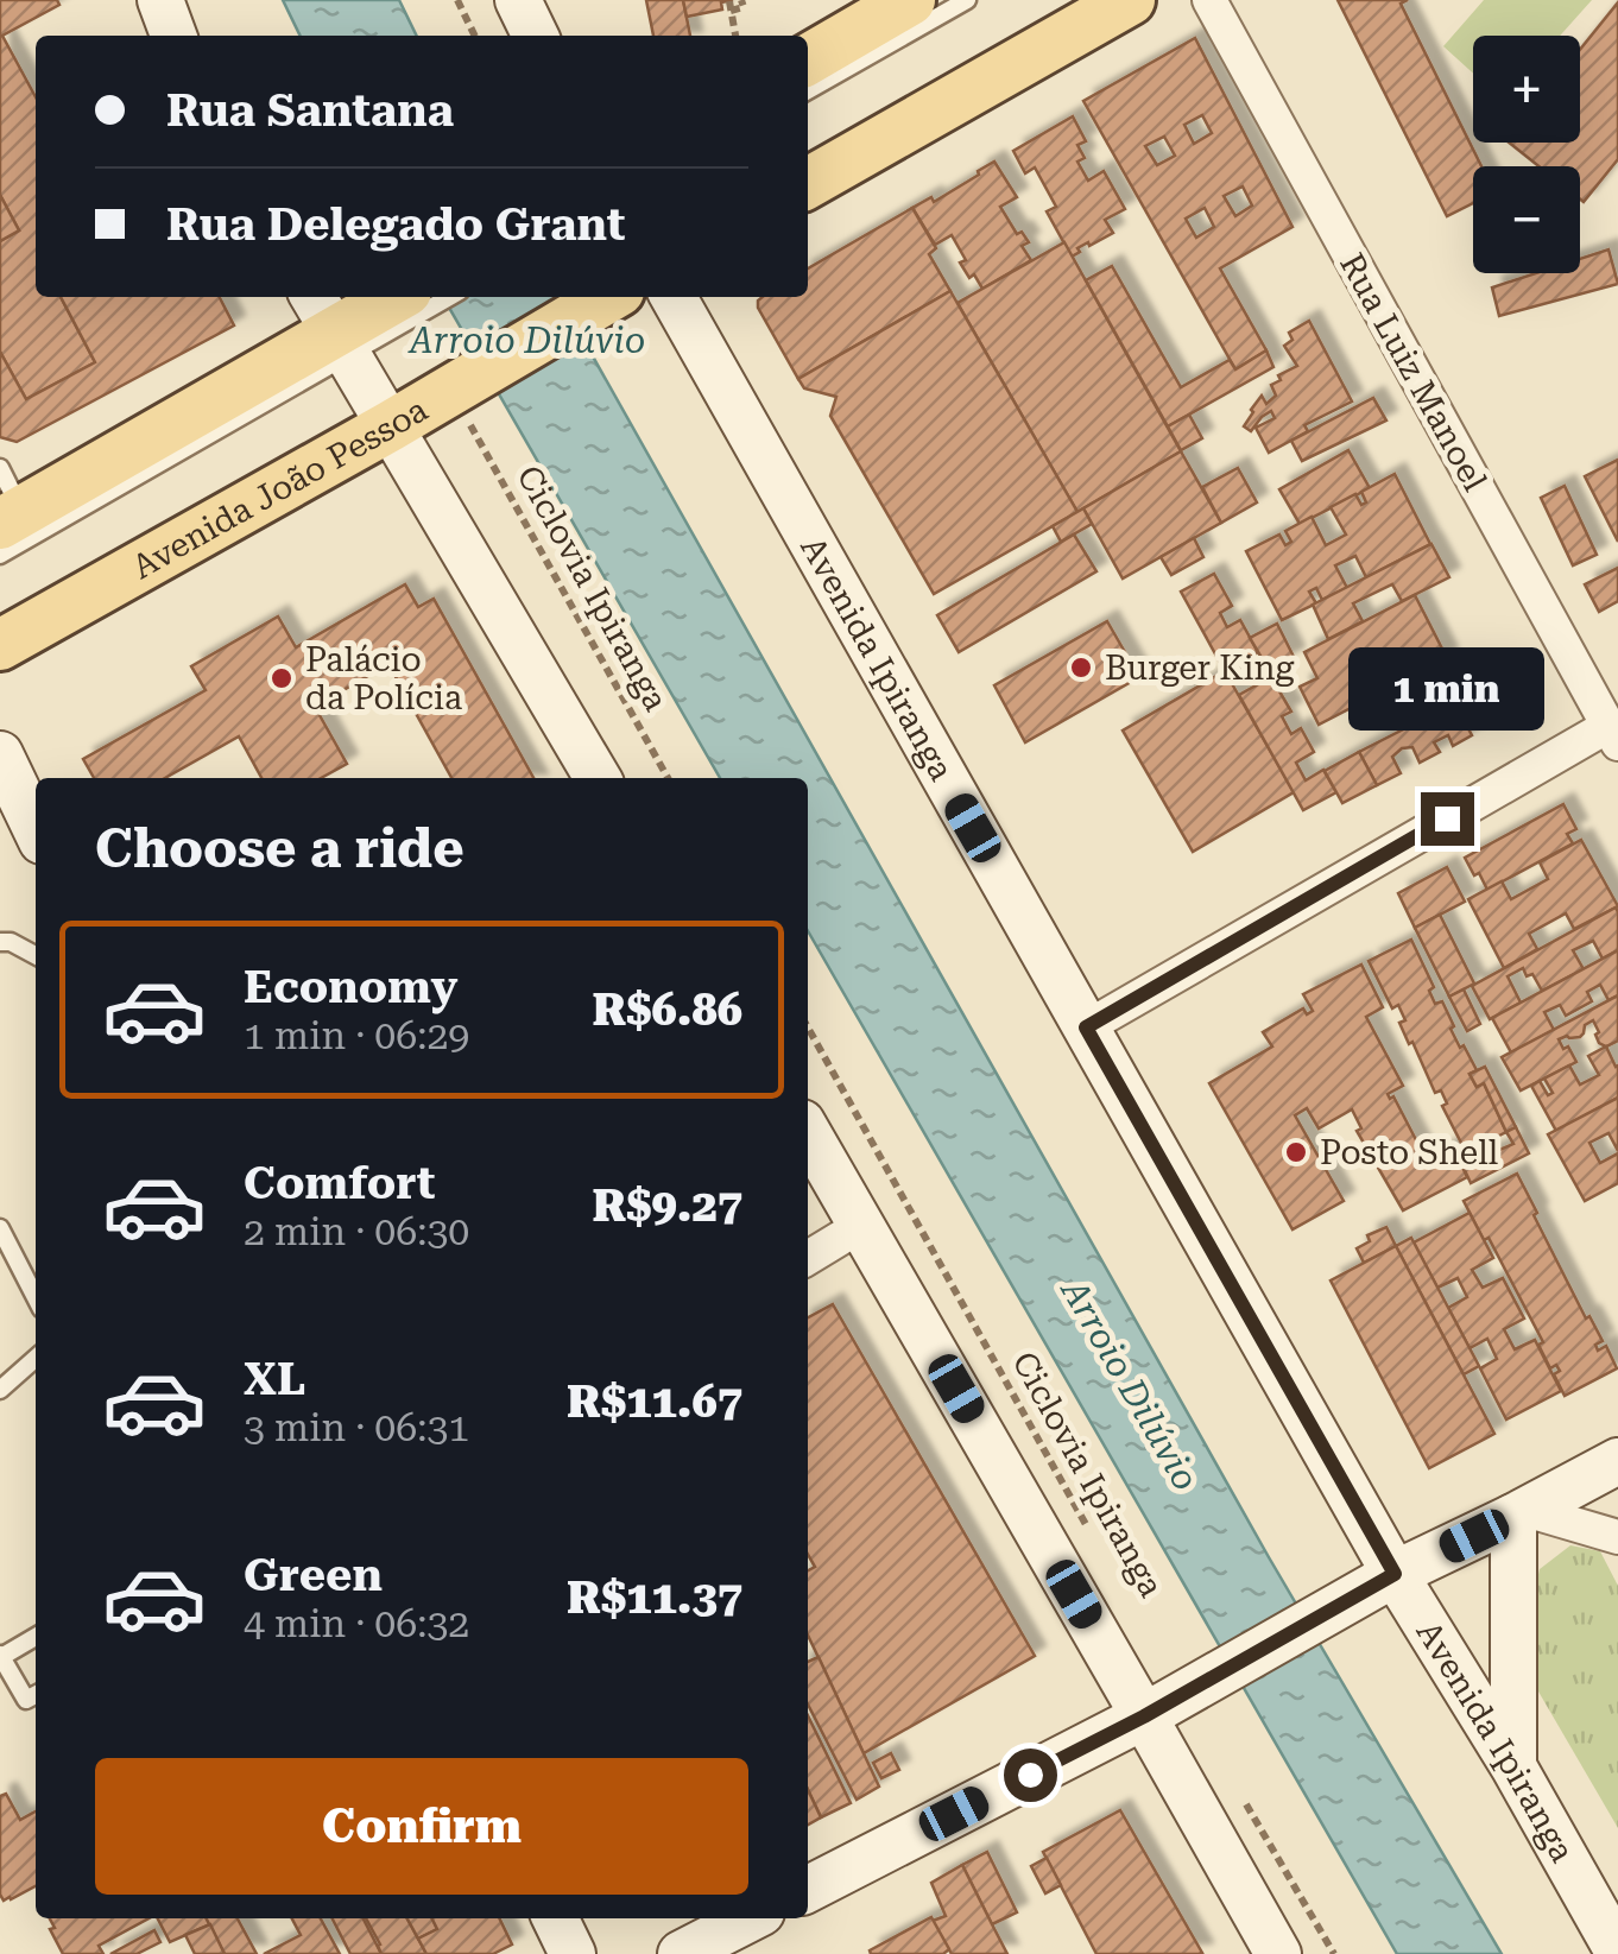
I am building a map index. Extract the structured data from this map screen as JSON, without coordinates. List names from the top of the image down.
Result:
{
  "streets": {
    "main road": ["Avenida João Pessoa", "Avenida Ipiranga"],
    "street": ["Rua Luiz Manoel"],
    "path": ["Ciclovia Ipiranga"]
  },
  "crossings": [
    ["Avenida João Pessoa", "Ciclovia Ipiranga"]
  ],
  "water": ["Arroio Dilúvio"],
  "places": ["Burger King", "Palácio da Polícia", "Posto Shell"],
  "page": {
    "map_buttons": ["+", "−"],
    "banner": ["Rua Santana", "Rua Delegado Grant"],
    "bubble": "1 min",
    "heading": "Choose a ride",
    "list": [
      {
        "name": "Economy",
        "note": "1 min · 06:29",
        "value": "R$6.86"
      },
      {
        "name": "Comfort",
        "note": "2 min · 06:30",
        "value": "R$9.27"
      },
      {
        "name": "XL",
        "note": "3 min · 06:31",
        "value": "R$11.67"
      },
      {
        "name": "Green",
        "note": "4 min · 06:32",
        "value": "R$11.37"
      }
    ],
    "buttons": "Confirm"
  }
}
